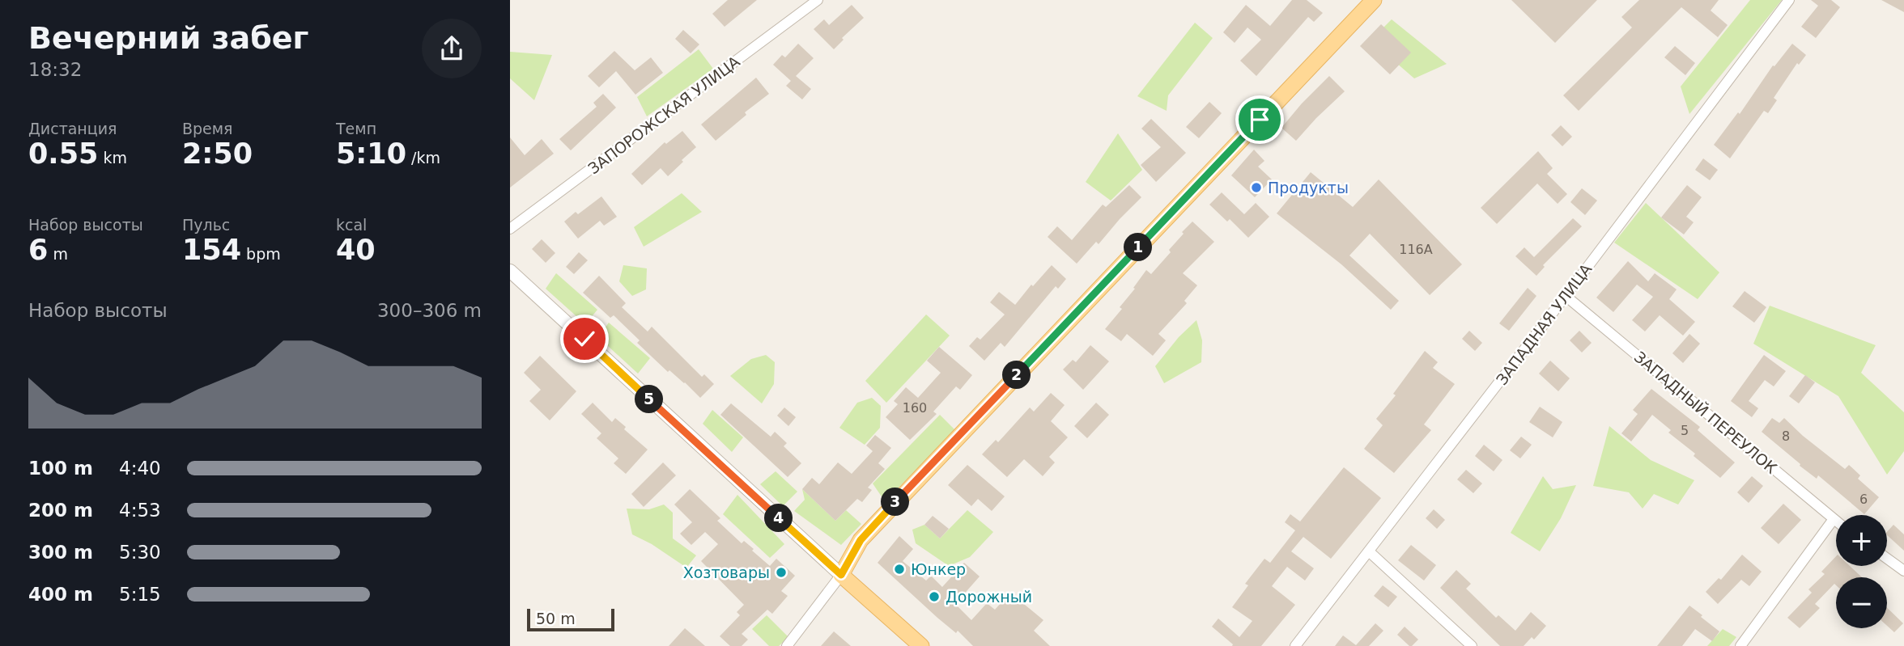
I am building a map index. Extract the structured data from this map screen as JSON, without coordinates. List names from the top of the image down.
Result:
{
  "streets": {
    "street": ["ЗАПОРОЖСКАЯ УЛИЦА", "ЗАПАДНАЯ УЛИЦА", "ЗАПАДНЫЙ ПЕРЕУЛОК"]
  },
  "crossings": [
    ["ЗАПАДНАЯ УЛИЦА", "ЗАПАДНЫЙ ПЕРЕУЛОК"]
  ],
  "places": [
    "Продукты",
    "Юнкер",
    "Хозтовары",
    "Дорожный"
  ],
  "house_numbers": [
    "116А",
    "160",
    "5",
    "8",
    "6"
  ],
  "scale_bar": "50 m",
  "page": {
    "heading": ["Вечерний забег", "18:32"],
    "stats": [
      ["Дистанция", "0.55 km"],
      ["Время", "2:50"],
      ["Темп", "5:10 /km"],
      ["Набор высоты", "6 m"],
      ["Пульс", "154 bpm"],
      ["kcal", "40"]
    ],
    "pins": [
      "1",
      "2",
      "5",
      "3",
      "4"
    ],
    "chart": ["Набор высоты", "300–306 m"],
    "list": [
      {
        "name": "100 m",
        "note": "4:40"
      },
      {
        "name": "200 m",
        "note": "4:53"
      },
      {
        "name": "300 m",
        "note": "5:30"
      },
      {
        "name": "400 m",
        "note": "5:15"
      }
    ],
    "map_buttons": ["+", "−"],
    "scale": "50 m"
  }
}
